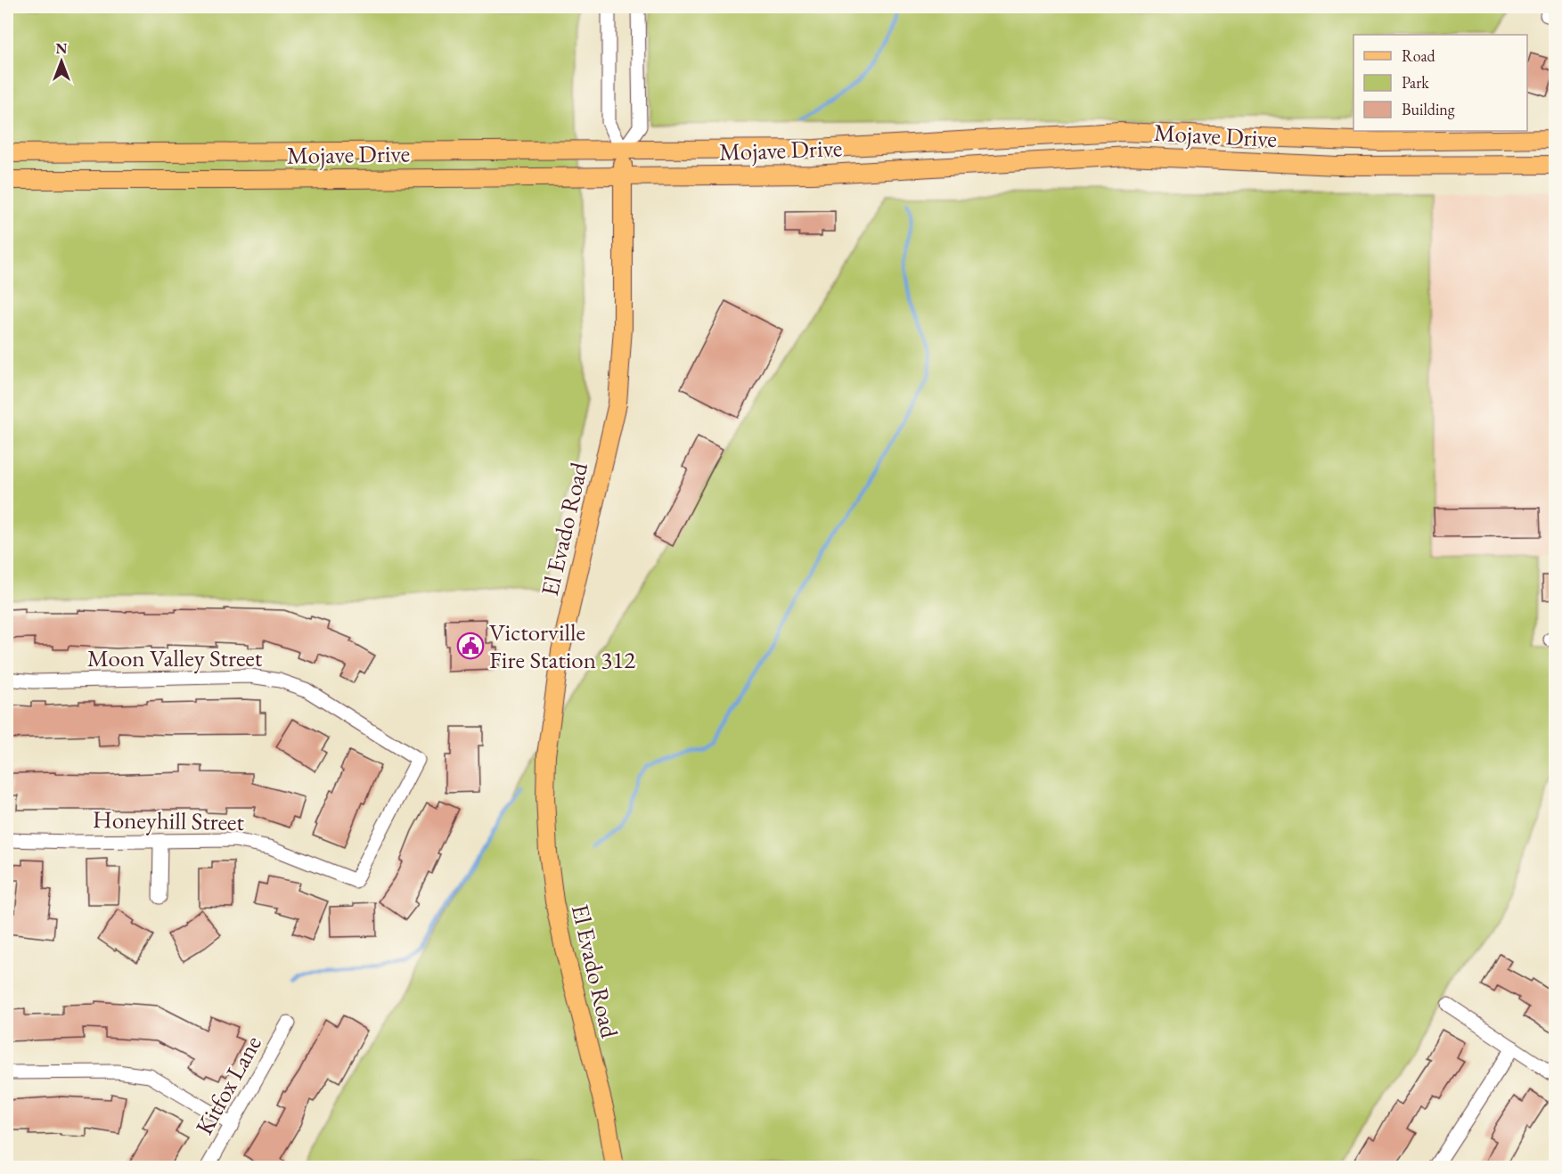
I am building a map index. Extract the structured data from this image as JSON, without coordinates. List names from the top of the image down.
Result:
{
  "streets": {
    "main road": ["Mojave Drive", "El Evado Road"],
    "street": ["Moon Valley Street", "Honeyhill Street", "Kitfox Lane"]
  },
  "crossings": [
    ["Mojave Drive", "El Evado Road"],
    ["Moon Valley Street", "Honeyhill Street"]
  ],
  "places": {
    "public building": ["Victorville Fire Station 312"]
  },
  "legend": ["Road", "Park", "Building"],
  "north": "top"
}
